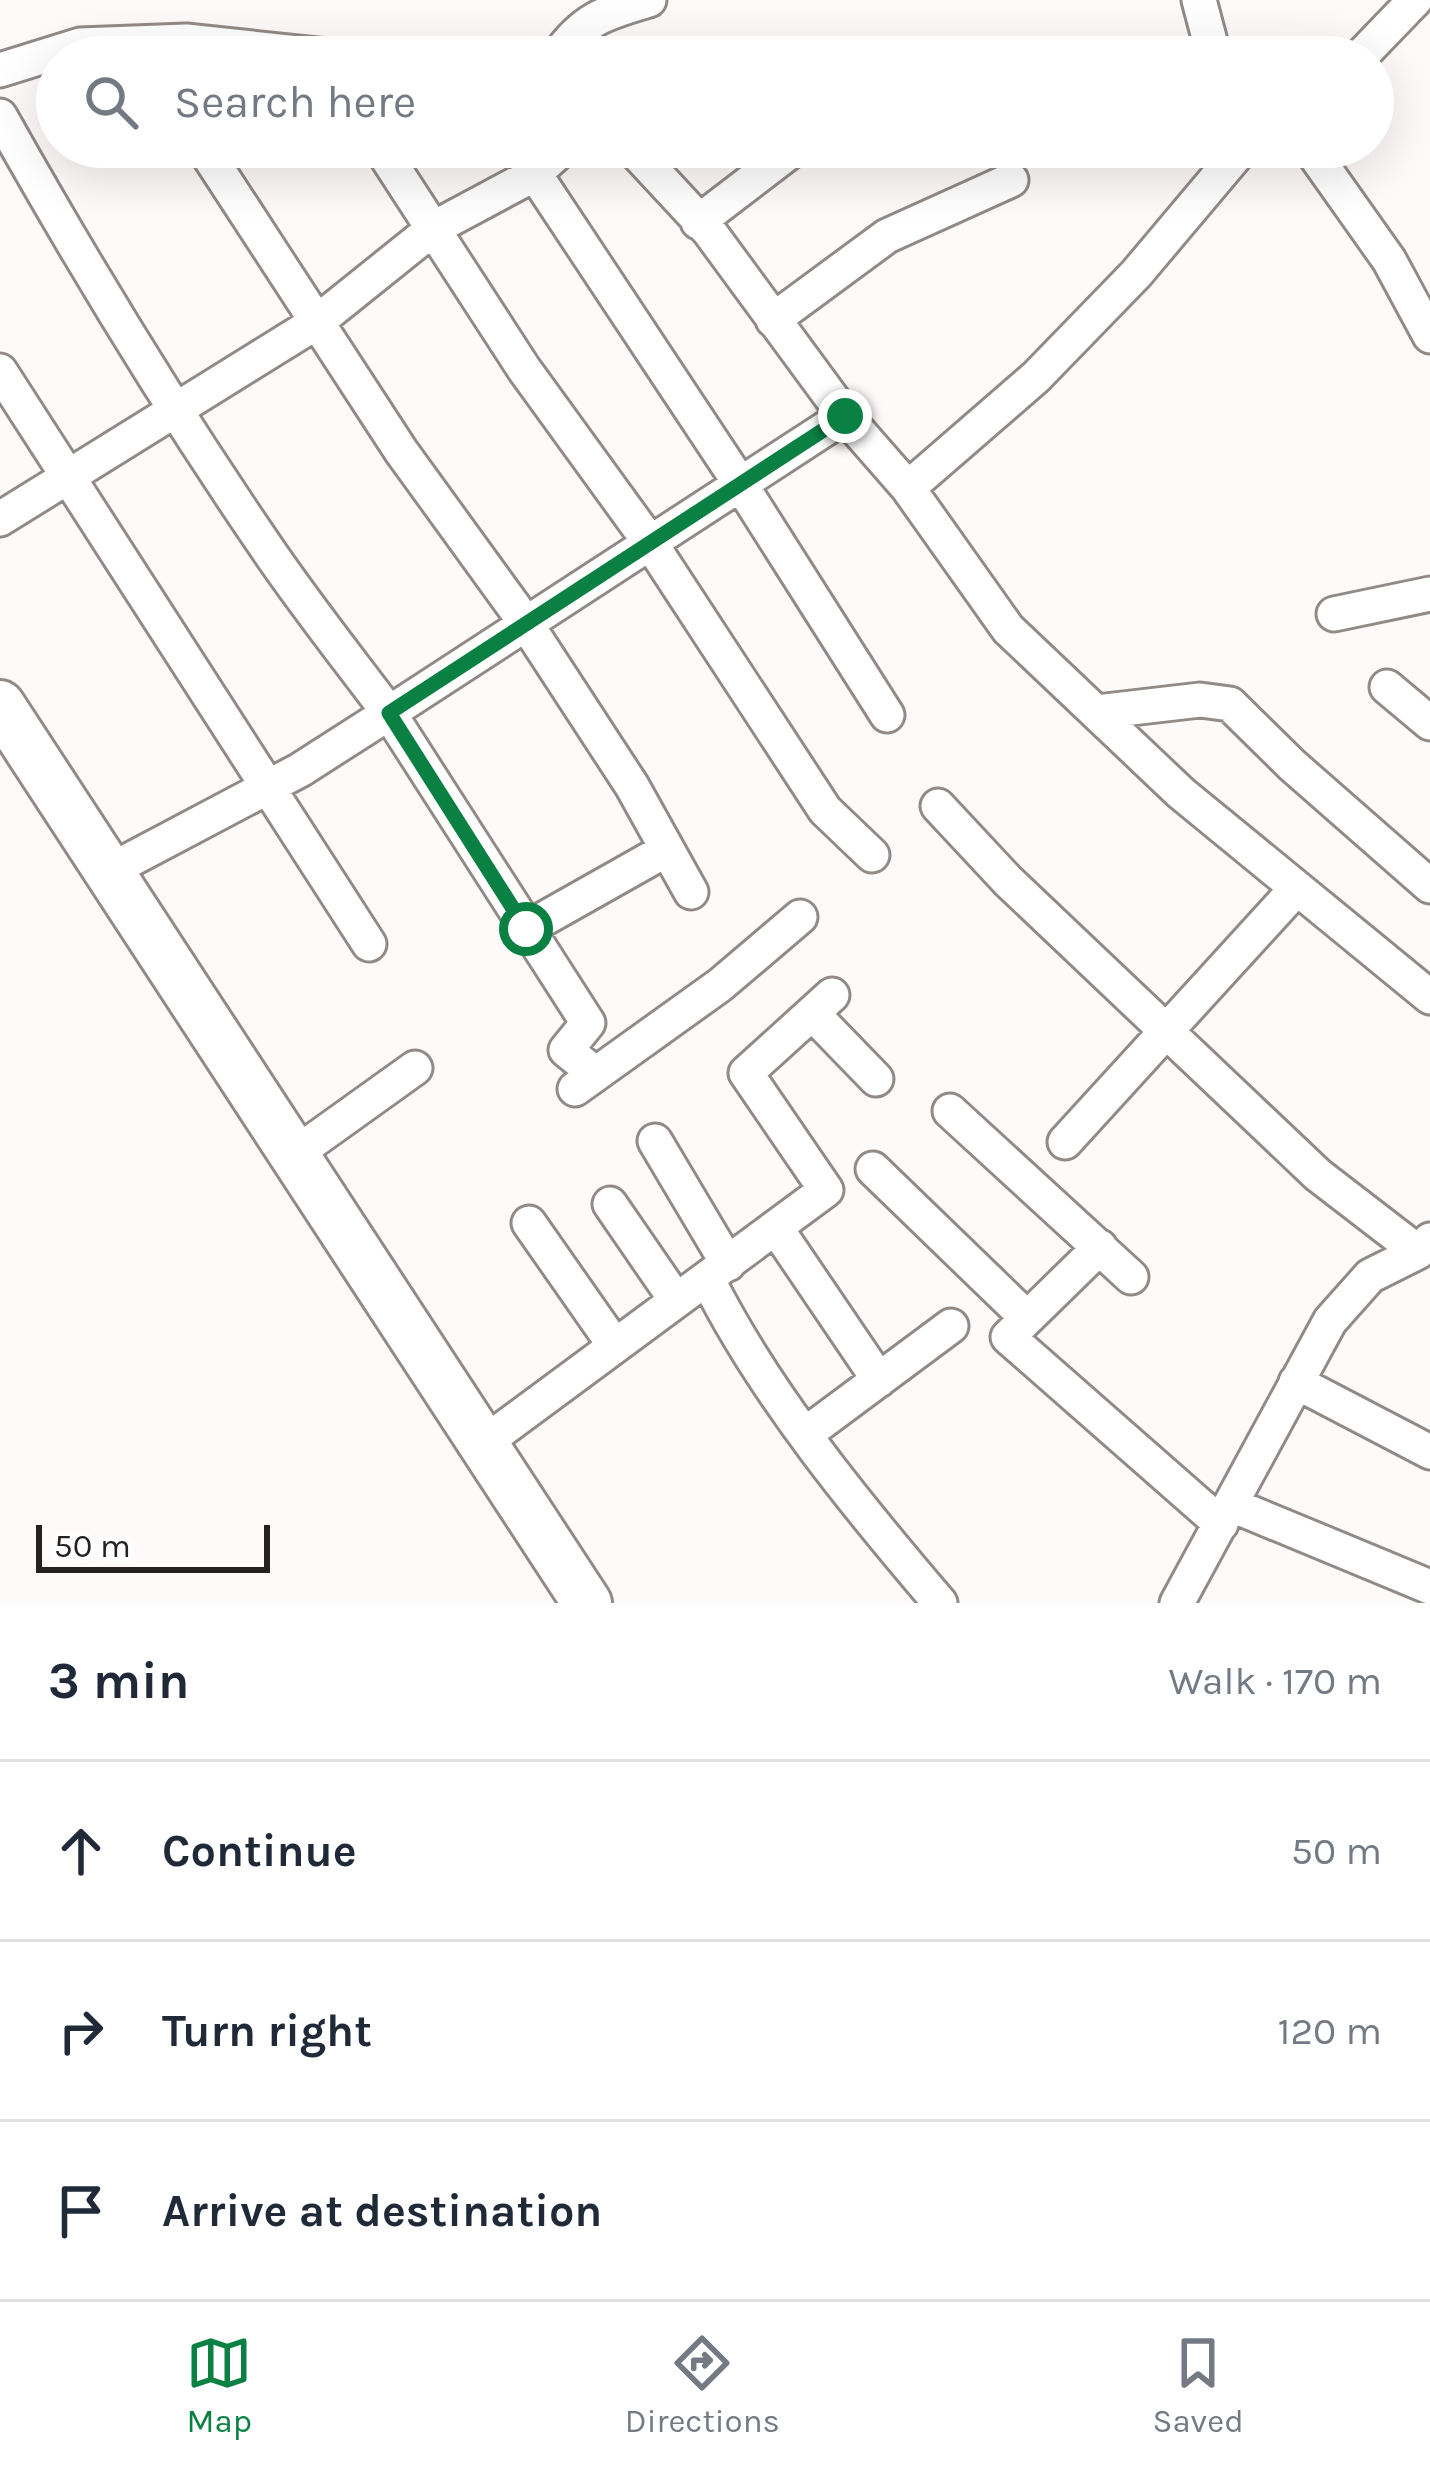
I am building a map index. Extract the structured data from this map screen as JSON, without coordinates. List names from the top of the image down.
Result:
{
  "scale_bar": "50 m",
  "page": {
    "search": "Search here",
    "scale": "50 m",
    "heading": ["3 min", "Walk · 170 m"],
    "list": [
      ["Continue", "50 m"],
      ["Turn right", "120 m"],
      "Arrive at destination"
    ],
    "nav": ["Map", "Directions", "Saved"]
  }
}
